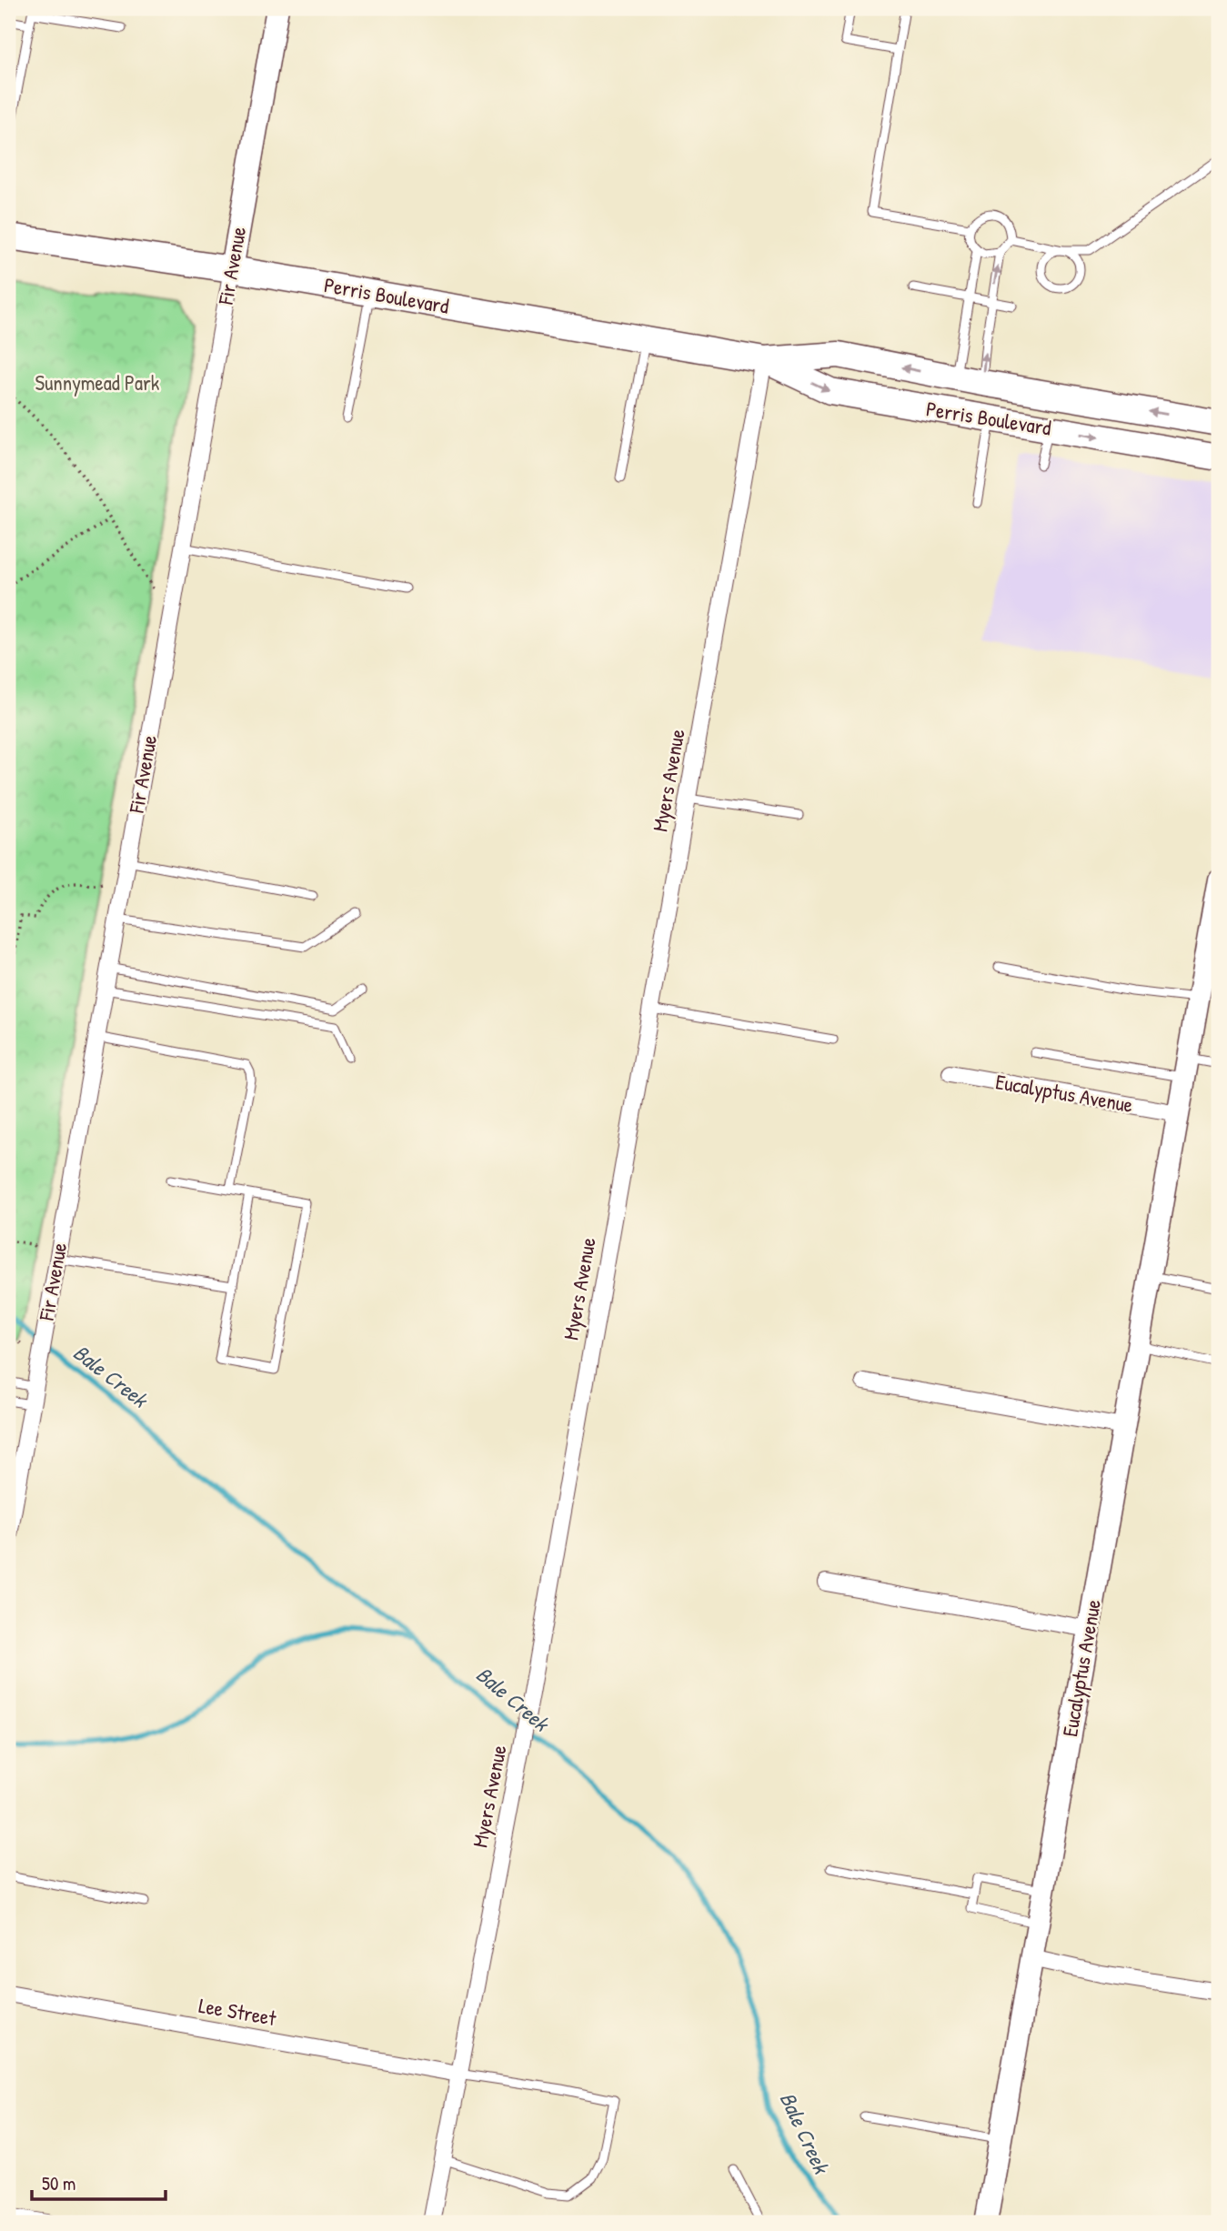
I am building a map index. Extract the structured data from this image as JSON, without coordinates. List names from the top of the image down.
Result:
{
  "streets": {
    "main road": ["Perris Boulevard"],
    "street": [
      "Fir Avenue",
      "Myers Avenue",
      "Eucalyptus Avenue",
      "Lee Street"
    ]
  },
  "crossings": [
    ["Fir Avenue", "Perris Boulevard"],
    ["Perris Boulevard", "Myers Avenue"],
    ["Myers Avenue", "Lee Street"]
  ],
  "water": ["Bale Creek"],
  "parks": ["Sunnymead Park"],
  "scale_bar": "50 m"
}
